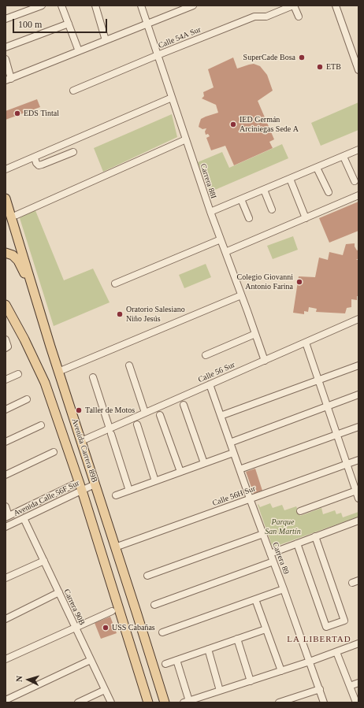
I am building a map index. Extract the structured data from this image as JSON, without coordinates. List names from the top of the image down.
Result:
{
  "streets": {
    "main road": ["Avenida Carrera 89B"],
    "street": [
      "Calle 54A Sur",
      "Carrera 88I",
      "Calle 56 Sur",
      "Calle 56H Sur",
      "Avenida Calle 56F Sur",
      "Carrera 89",
      "Carrera 90B"
    ]
  },
  "crossings": [
    ["Calle 54A Sur", "Carrera 88I"],
    ["Carrera 88I", "Calle 56 Sur"],
    ["Calle 56 Sur", "Avenida Carrera 89B"],
    ["Calle 56 Sur", "Carrera 89"],
    ["Avenida Carrera 89B", "Calle 56H Sur"],
    ["Avenida Carrera 89B", "Avenida Calle 56F Sur"],
    ["Calle 56H Sur", "Carrera 89"],
    ["Avenida Calle 56F Sur", "Carrera 90B"]
  ],
  "districts": ["LA LIBERTAD"],
  "parks": ["Parque San Martín"],
  "places": [
    "SuperCade Bosa",
    "ETB",
    "EDS Tintal",
    "IED Germán Arciniegas Sede A",
    "Colegio Giovanni Antonio Farina",
    "Oratorio Salesiano Niño Jesús",
    "Taller de Motos",
    "USS Cabañas"
  ],
  "scale_bar": "100 m",
  "north": "left"
}
